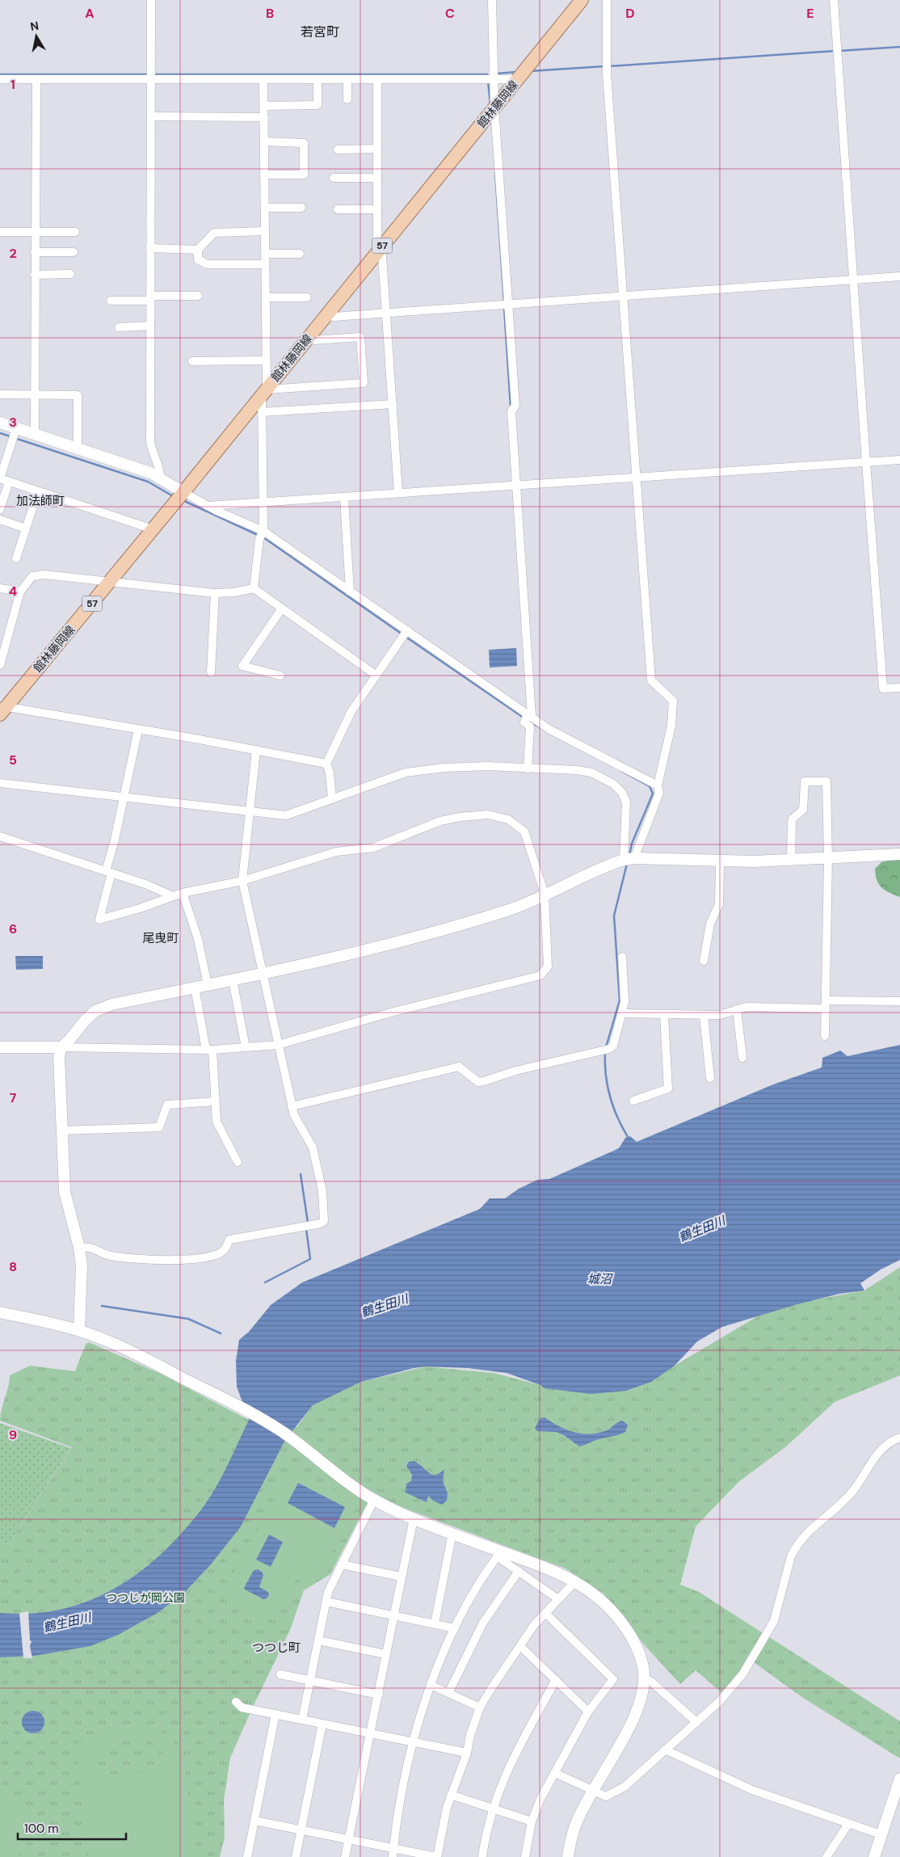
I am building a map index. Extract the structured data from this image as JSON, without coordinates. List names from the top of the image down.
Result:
{
  "streets": {
    "main road": ["館林藤岡線", "57"]
  },
  "districts": [
    "若宮町",
    "加法師町",
    "尾曳町",
    "つつじ町"
  ],
  "water": ["鶴生田川", "城沼"],
  "parks": ["つつじが岡公園"],
  "scale_bar": "100 m",
  "north": "top",
  "grid": {
    "columns": [
      "A",
      "B",
      "C",
      "D",
      "E"
    ],
    "rows": [
      "1",
      "2",
      "3",
      "4",
      "5",
      "6",
      "7",
      "8",
      "9"
    ]
  }
}
